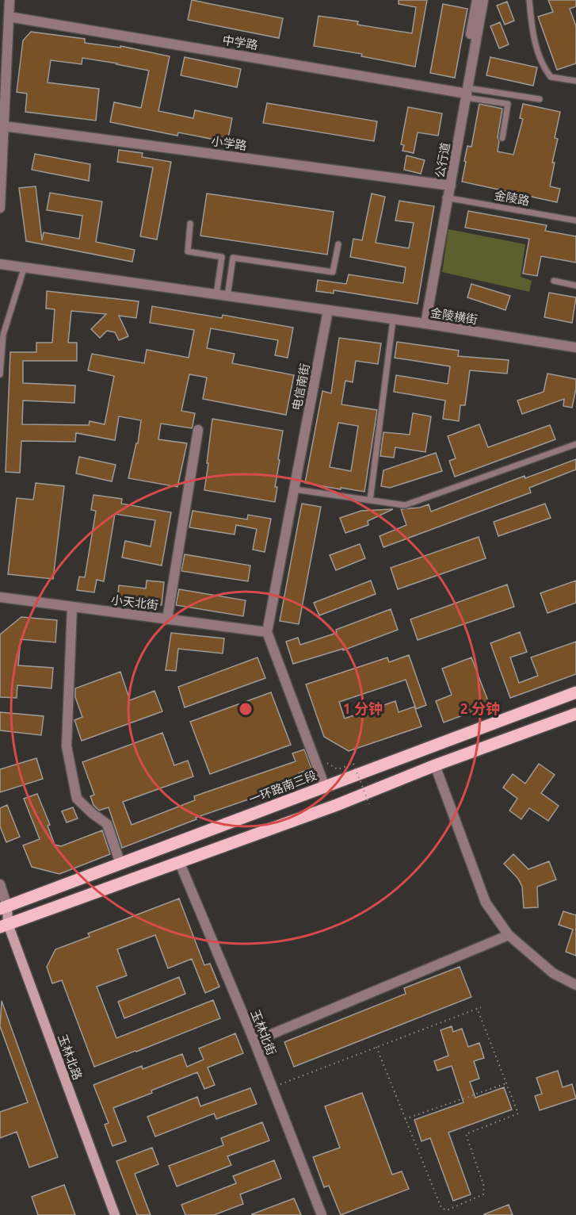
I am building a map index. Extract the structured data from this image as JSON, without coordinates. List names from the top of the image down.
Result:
{
  "streets": {
    "main road": ["一环路南三段", "玉林北路"],
    "street": [
      "中学路",
      "小学路",
      "公行道",
      "金陵横街",
      "电信南街",
      "小天北街",
      "玉林北街"
    ],
    "lane": ["金陵路"]
  },
  "crossings": [
    ["中学路", "公行道"],
    ["小学路", "公行道"],
    ["公行道", "金陵路"],
    ["公行道", "金陵横街"],
    ["金陵横街", "电信南街"],
    ["电信南街", "小天北街"],
    ["一环路南三段", "玉林北路"]
  ],
  "rings": ["1 分钟", "2 分钟"]
}
